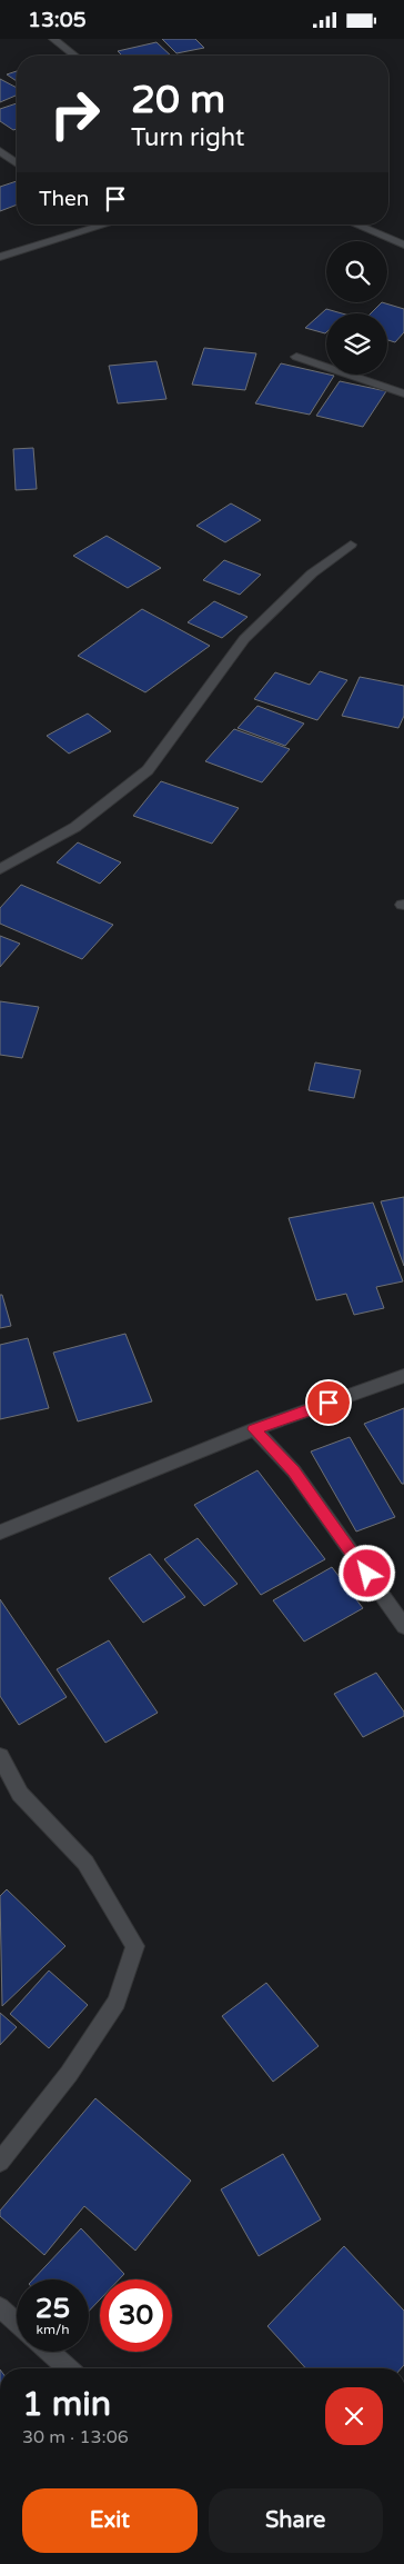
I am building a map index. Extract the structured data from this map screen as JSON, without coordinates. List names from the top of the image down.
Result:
{
  "page": {
    "status": "13:05",
    "turn": ["20 m", "Turn right"],
    "then": "Then",
    "speed": "25 km/h",
    "limit": "30",
    "heading": ["1 min", "30 m · 13:06"],
    "buttons": ["Exit", "Share"]
  }
}
